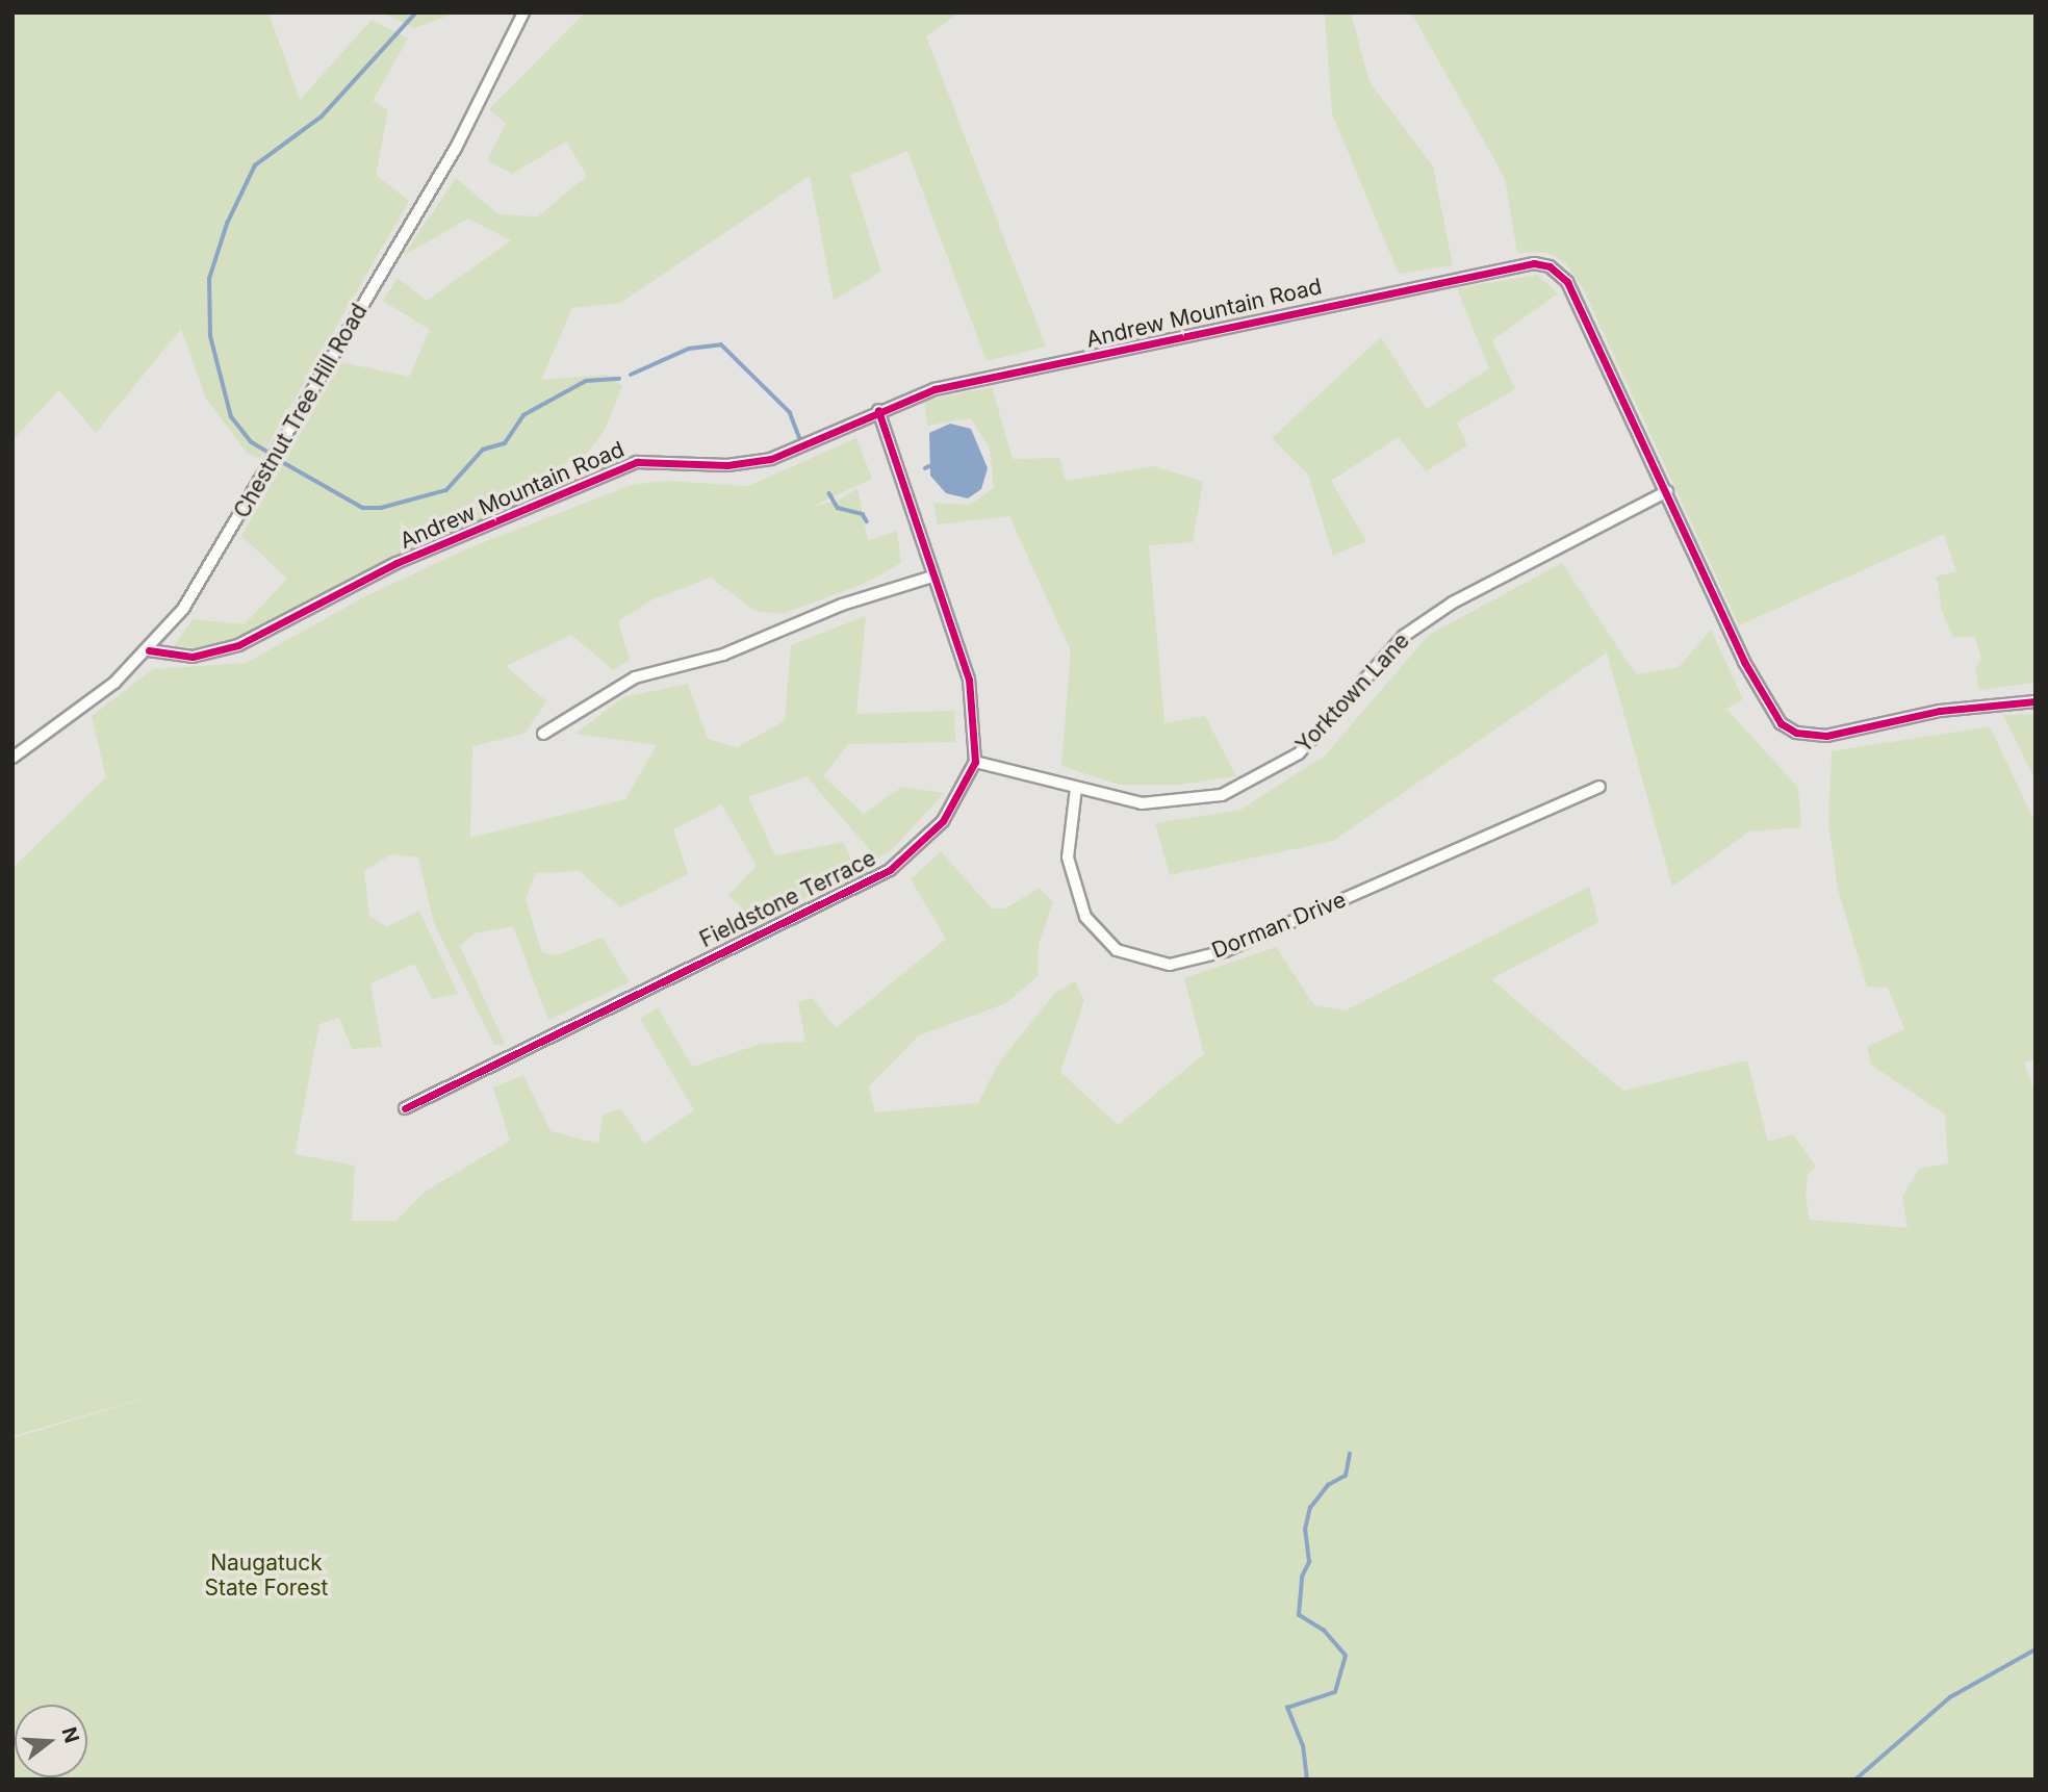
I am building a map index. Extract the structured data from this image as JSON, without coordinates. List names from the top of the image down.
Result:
{
  "streets": {
    "street": [
      "Andrew Mountain Road",
      "Chestnut Tree Hill Road",
      "Yorktown Lane",
      "Fieldstone Terrace",
      "Dorman Drive"
    ]
  },
  "crossings": [
    ["Andrew Mountain Road", "Chestnut Tree Hill Road"],
    ["Andrew Mountain Road", "Yorktown Lane"],
    ["Yorktown Lane", "Fieldstone Terrace"],
    ["Yorktown Lane", "Dorman Drive"]
  ],
  "parks": ["Naugatuck State Forest"],
  "north": "right"
}
